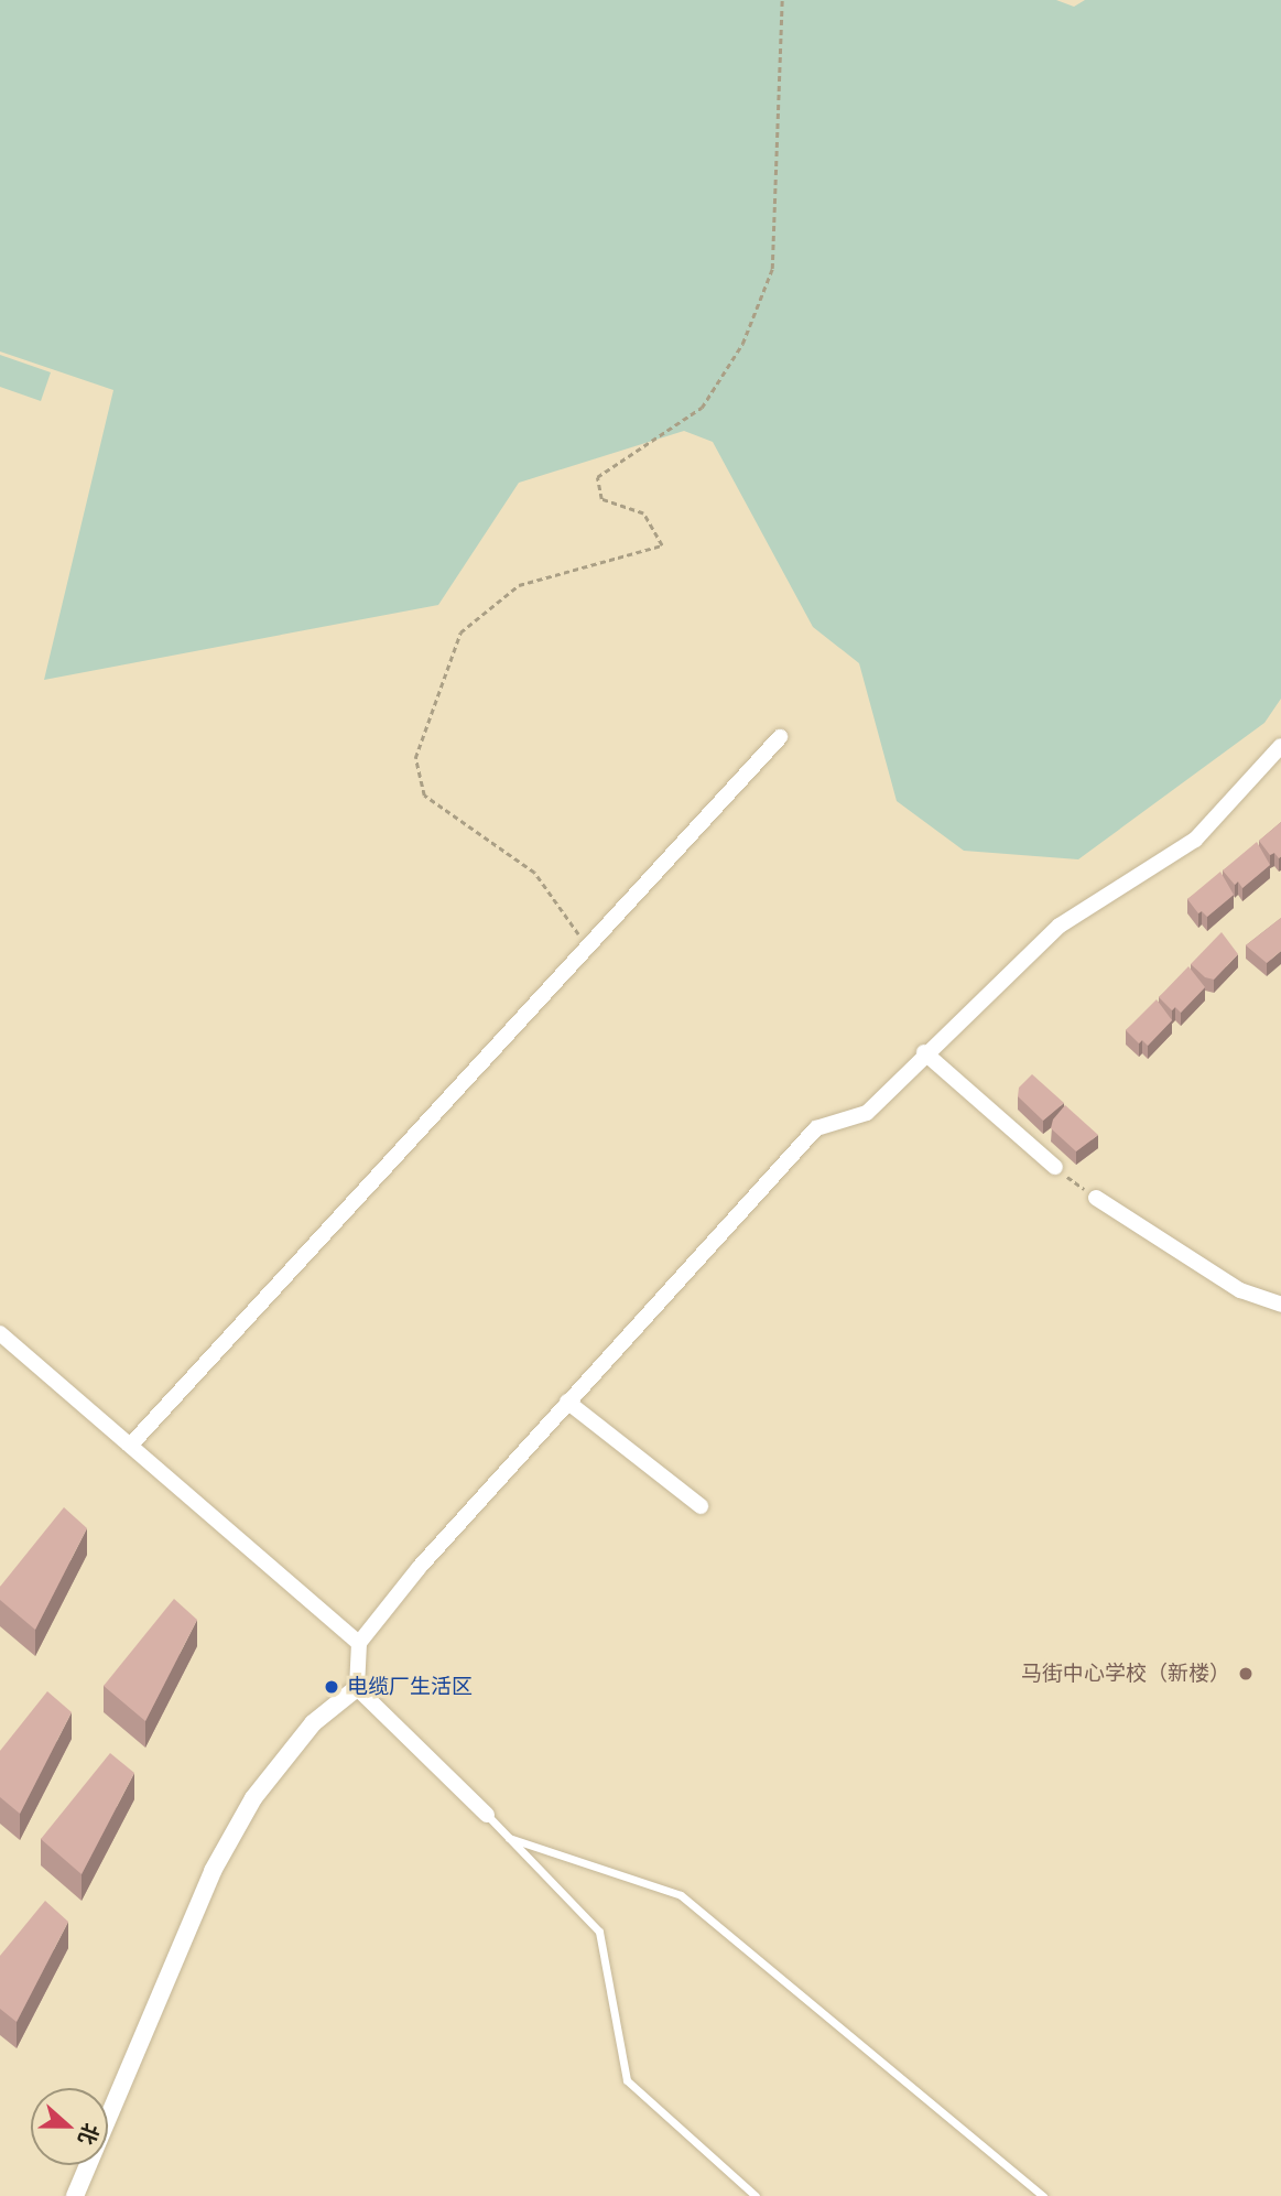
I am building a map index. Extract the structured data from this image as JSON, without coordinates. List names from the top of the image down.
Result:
{
  "places": ["马街中心学校（新楼）", "电缆厂生活区"],
  "north": "right"
}
